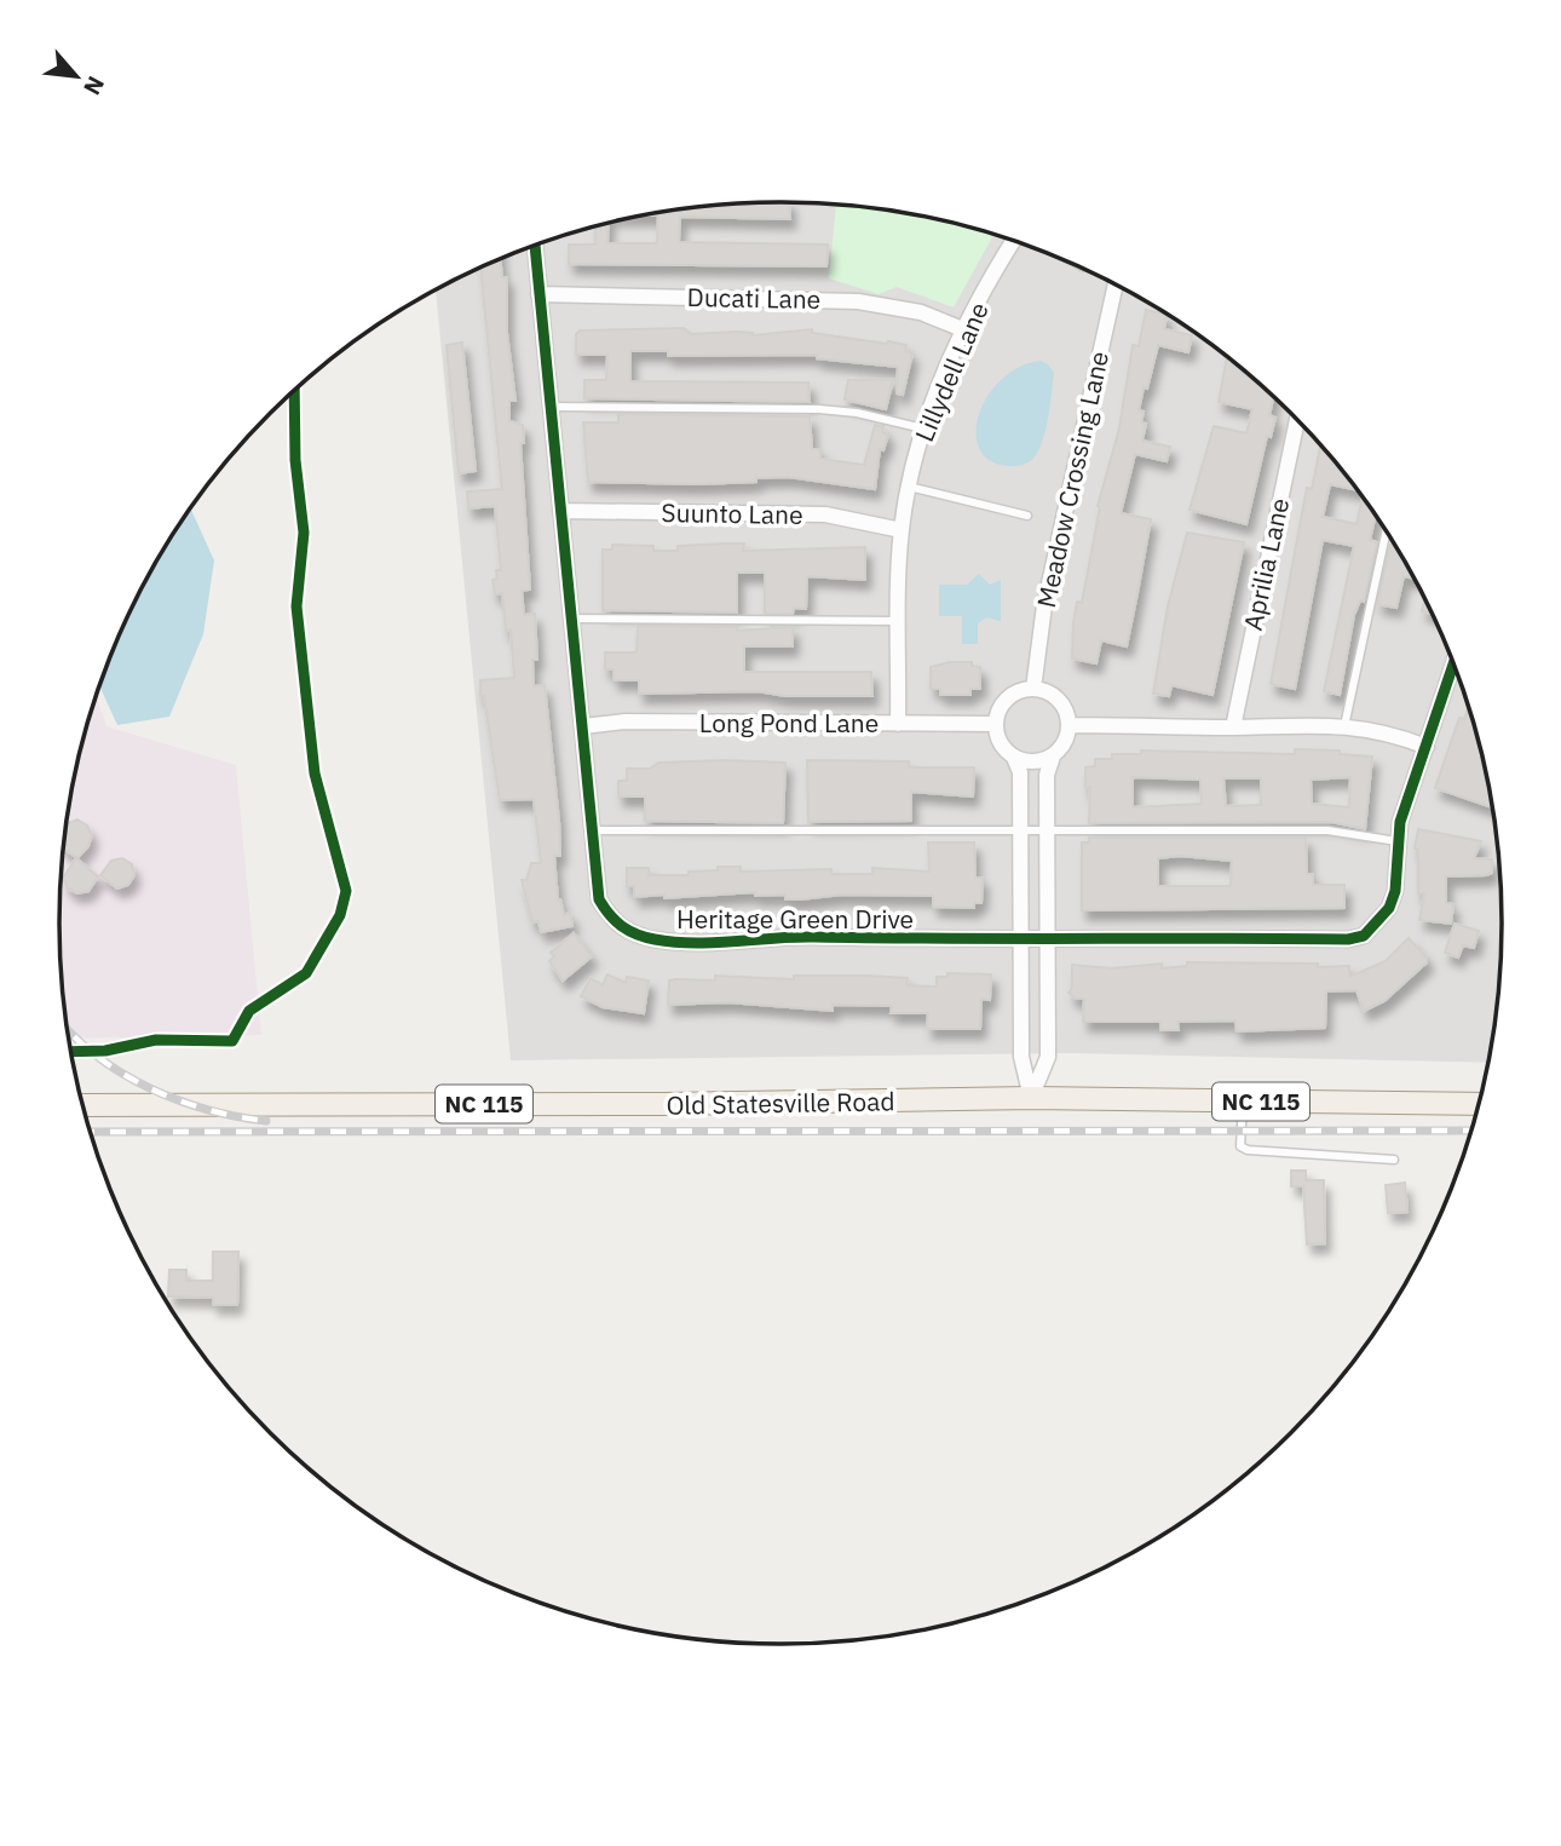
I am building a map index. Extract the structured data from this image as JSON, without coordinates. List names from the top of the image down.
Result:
{
  "streets": {
    "main road": ["NC 115", "Old Statesville Road"],
    "street": [
      "Ducati Lane",
      "Lillydell Lane",
      "Meadow Crossing Lane",
      "Suunto Lane",
      "Aprilia Lane",
      "Long Pond Lane",
      "Heritage Green Drive"
    ]
  },
  "crossings": [
    ["Ducati Lane", "Lillydell Lane"],
    ["Ducati Lane", "Heritage Green Drive"],
    ["Lillydell Lane", "Suunto Lane"],
    ["Lillydell Lane", "Long Pond Lane"],
    ["Meadow Crossing Lane", "Long Pond Lane"],
    ["Suunto Lane", "Heritage Green Drive"],
    ["Long Pond Lane", "Heritage Green Drive"]
  ],
  "north": "bottom right"
}
